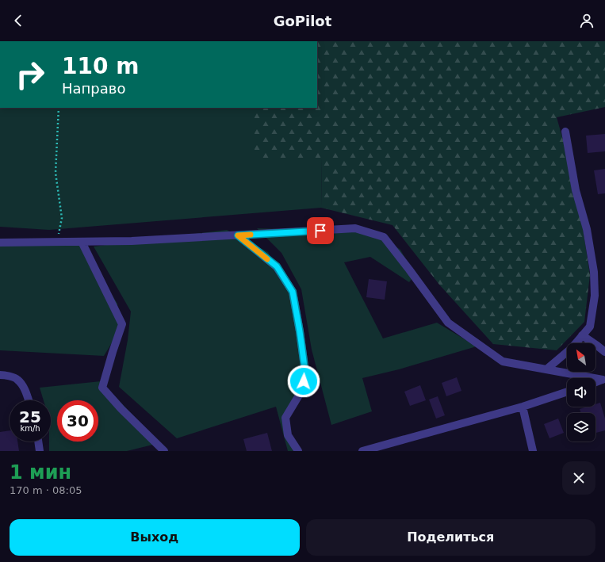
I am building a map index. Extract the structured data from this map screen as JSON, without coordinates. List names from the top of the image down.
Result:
{
  "north": "top left",
  "page": {
    "header": "GoPilot",
    "turn": ["110 m", "Направо"],
    "speed": "25 km/h",
    "limit": "30",
    "heading": ["1 мин", "170 m · 08:05"],
    "buttons": ["Выход", "Поделиться"]
  }
}
